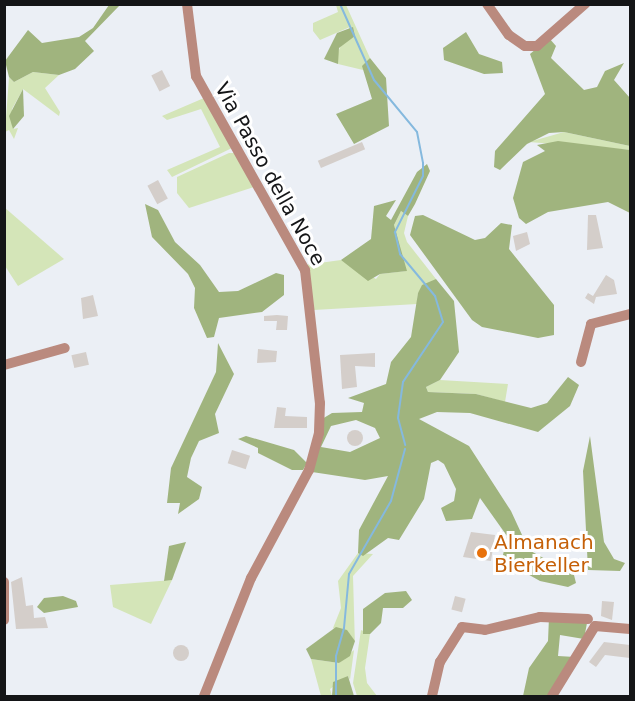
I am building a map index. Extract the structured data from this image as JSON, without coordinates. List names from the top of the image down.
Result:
{
  "streets": {
    "street": ["Via Passo della Noce"]
  },
  "places": ["Almanach Bierkeller"]
}
